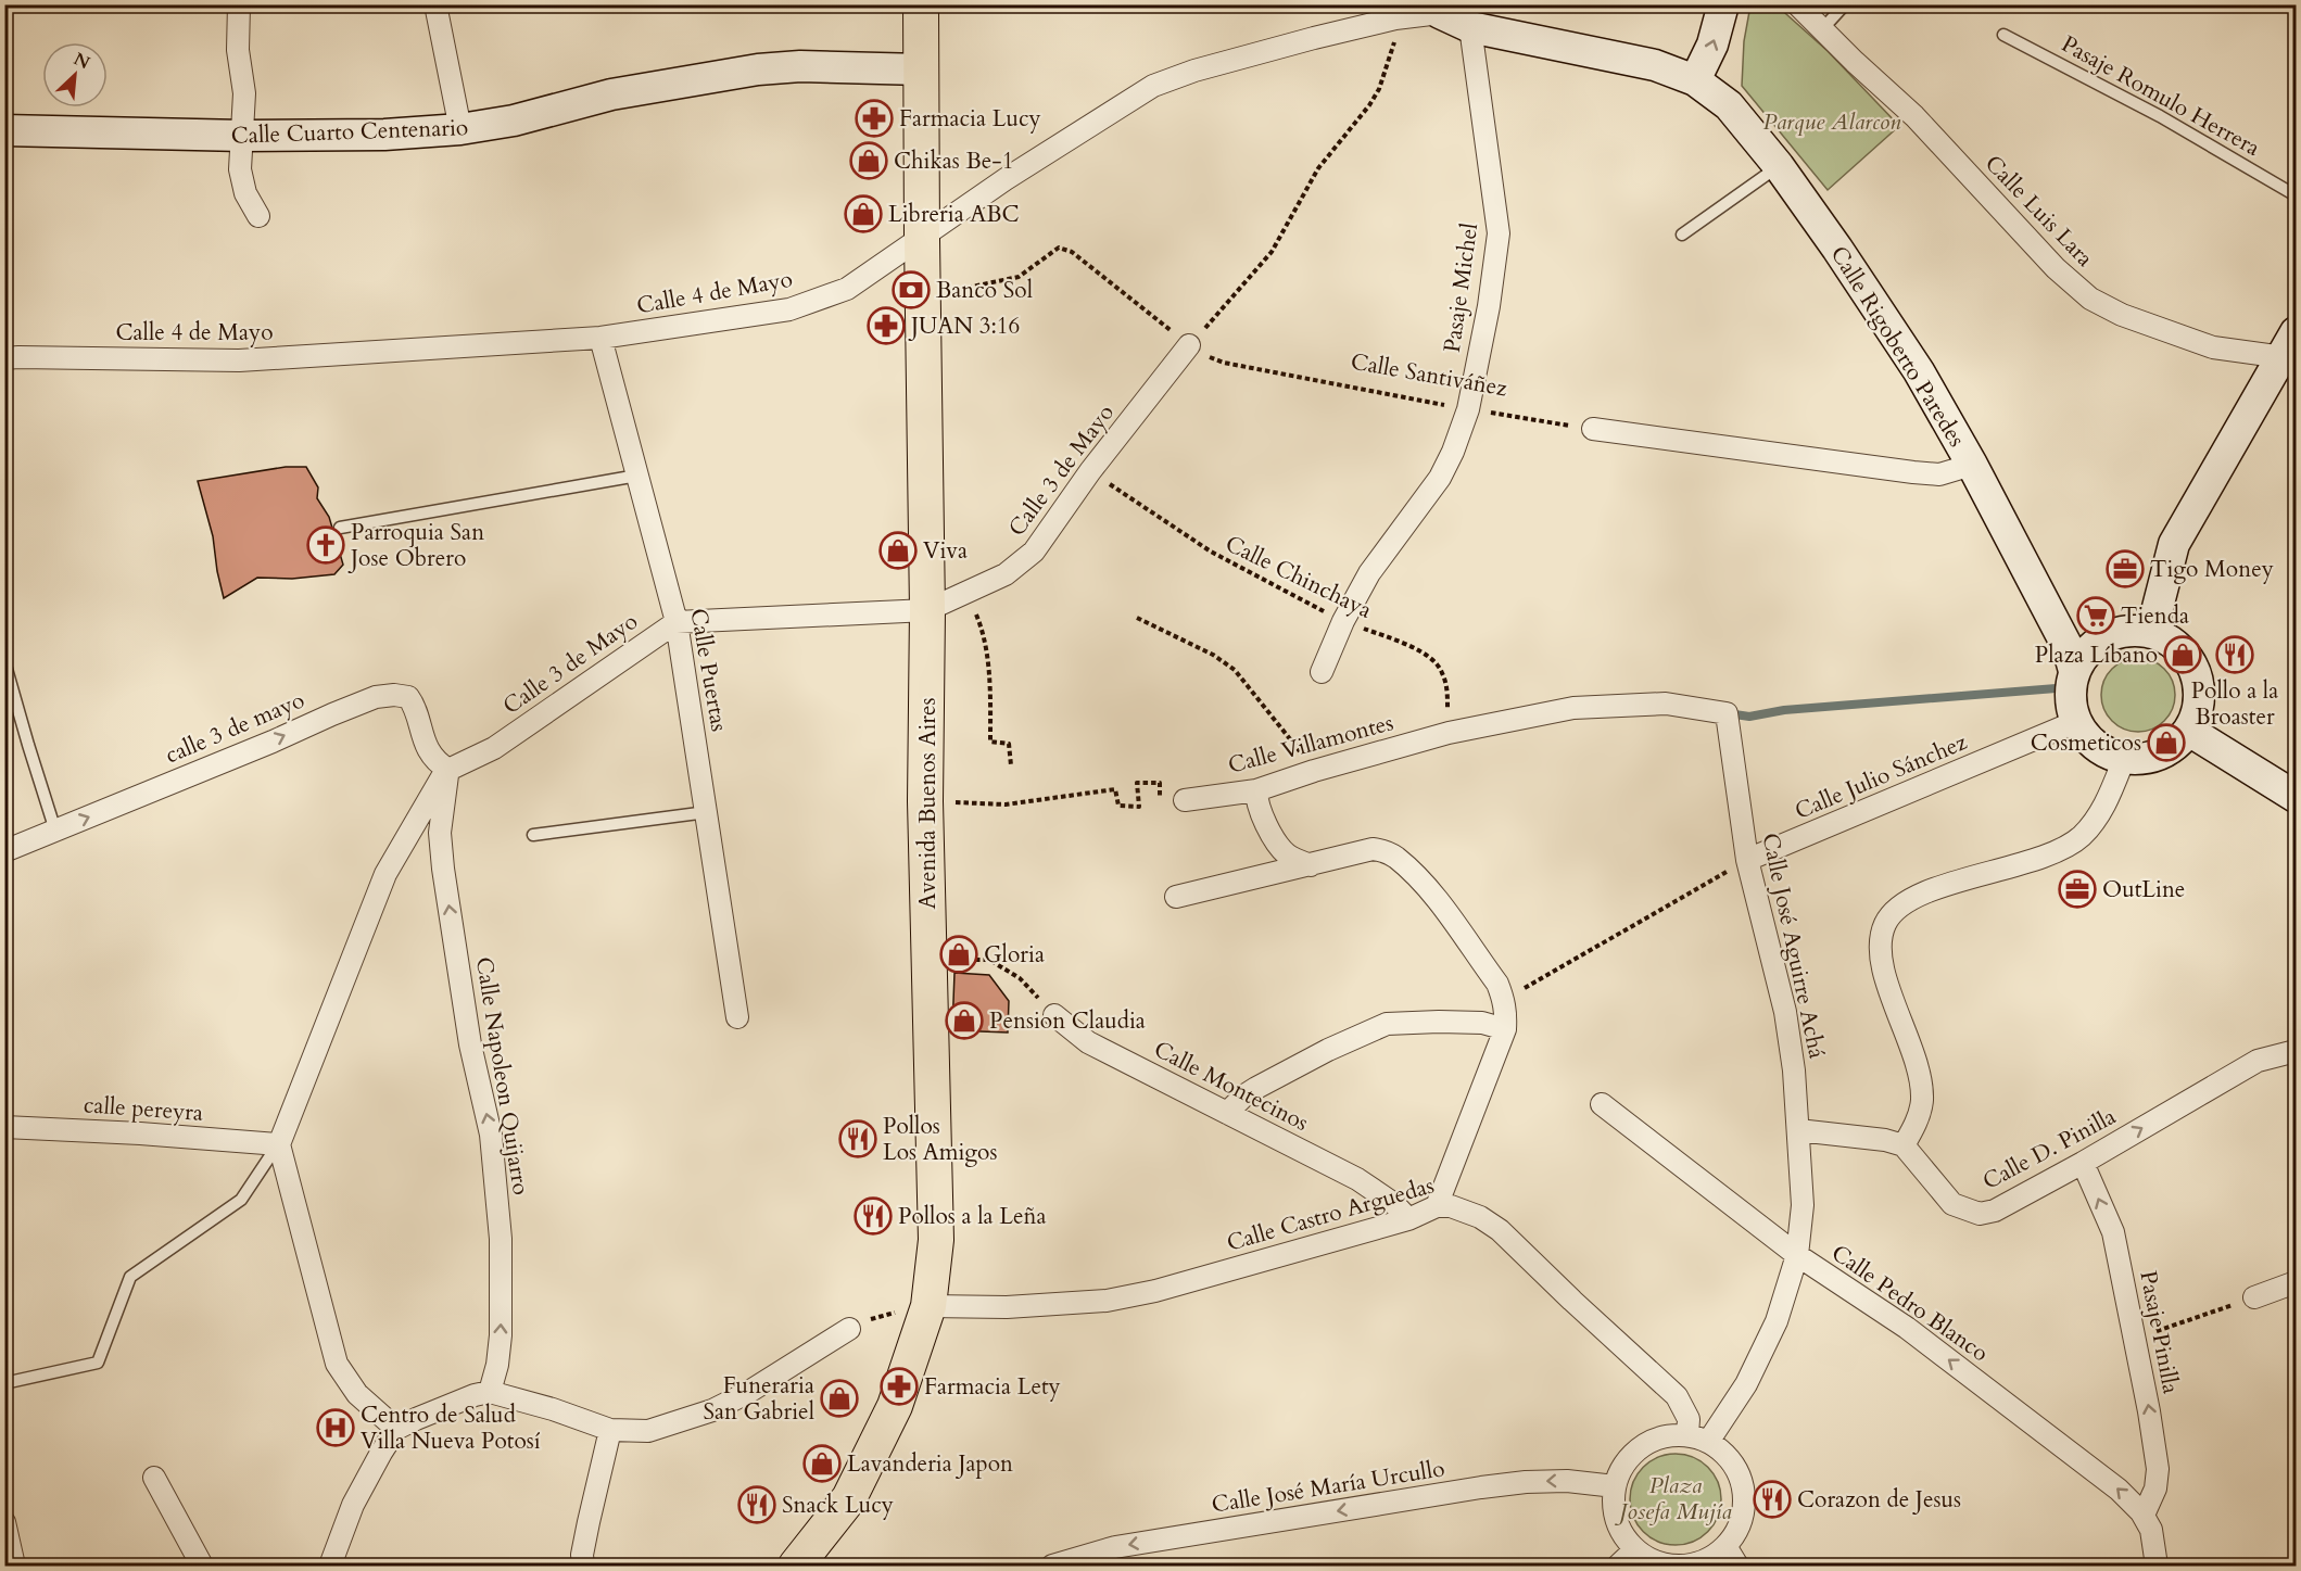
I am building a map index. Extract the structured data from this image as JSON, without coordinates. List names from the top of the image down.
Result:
{
  "streets": {
    "main road": ["Calle Cuarto Centenario", "Calle Rigoberto Paredes", "Avenida Buenos Aires"],
    "street": [
      "Calle Luis Lara",
      "Pasaje Michel",
      "Calle 4 de Mayo",
      "Calle 3 de Mayo",
      "Calle Puertas",
      "calle 3 de mayo",
      "Calle Villamontes",
      "Calle Julio Sánchez",
      "Calle José Aguirre Achá",
      "Calle Napoleon Quijarro",
      "Calle Montecinos",
      "calle pereyra",
      "Calle D. Pinilla",
      "Calle Castro Arguedas",
      "Calle Pedro Blanco",
      "Pasaje Pinilla",
      "Calle José María Urcullo"
    ],
    "lane": ["Pasaje Romulo Herrera"],
    "path": ["Calle Santiváñez", "Calle Chinchaya"]
  },
  "crossings": [
    ["Calle Cuarto Centenario", "Avenida Buenos Aires"],
    ["Pasaje Michel", "Calle Rigoberto Paredes"],
    ["Pasaje Michel", "Calle Santiváñez"],
    ["Pasaje Michel", "Calle Chinchaya"],
    ["Calle 4 de Mayo", "Calle Rigoberto Paredes"],
    ["Calle 4 de Mayo", "Calle Puertas"],
    ["Calle 4 de Mayo", "Avenida Buenos Aires"],
    ["Calle Rigoberto Paredes", "Calle Julio Sánchez"],
    ["Calle Santiváñez", "Calle 3 de Mayo"],
    ["Calle Santiváñez", "Avenida Buenos Aires"],
    ["Calle 3 de Mayo", "Calle Chinchaya"],
    ["Calle 3 de Mayo", "Calle Puertas"],
    ["Calle 3 de Mayo", "calle 3 de mayo"],
    ["Calle 3 de Mayo", "Avenida Buenos Aires"],
    ["Calle 3 de Mayo", "Calle Napoleon Quijarro"],
    ["Calle Chinchaya", "Calle Villamontes"],
    ["calle 3 de mayo", "Calle Napoleon Quijarro"],
    ["Calle Villamontes", "Calle José Aguirre Achá"],
    ["Calle Julio Sánchez", "Calle José Aguirre Achá"],
    ["Avenida Buenos Aires", "Calle Castro Arguedas"],
    ["Calle José Aguirre Achá", "Calle Castro Arguedas"],
    ["Calle José Aguirre Achá", "Calle Pedro Blanco"],
    ["Calle José Aguirre Achá", "Calle José María Urcullo"],
    ["Calle Montecinos", "Calle Castro Arguedas"],
    ["Calle D. Pinilla", "Pasaje Pinilla"],
    ["Calle Castro Arguedas", "Calle José María Urcullo"],
    ["Calle Pedro Blanco", "Pasaje Pinilla"]
  ],
  "one_way": [
    "calle 3 de mayo",
    "Calle Napoleon Quijarro",
    "Calle D. Pinilla",
    "Calle Pedro Blanco",
    "Pasaje Pinilla",
    "Calle José María Urcullo"
  ],
  "parks": ["Parque Alarcon", "Plaza Josefa Mujía"],
  "places": {
    "pharmacy": ["Farmacia Lucy", "JUAN 3:16", "Farmacia Lety"],
    "shop": [
      "Chikas Be-1",
      "Libreria ABC",
      "Viva",
      "Plaza Líbano",
      "Cosmeticos",
      "Gloria",
      "Pension Claudia",
      "Funeraria San Gabriel",
      "Lavanderia Japon"
    ],
    "bank": ["Banco Sol"],
    "church": ["Parroquia San Jose Obrero"],
    "office": ["Tigo Money", "OutLine"],
    "supermarket": ["Tienda"],
    "restaurant": [
      "Pollo a la Broaster",
      "Pollos Los Amigos",
      "Pollos a la Leña",
      "Corazon de Jesus",
      "Snack Lucy"
    ],
    "hospital": ["Centro de Salud Villa Nueva Potosí"]
  },
  "north": "top right"
}
